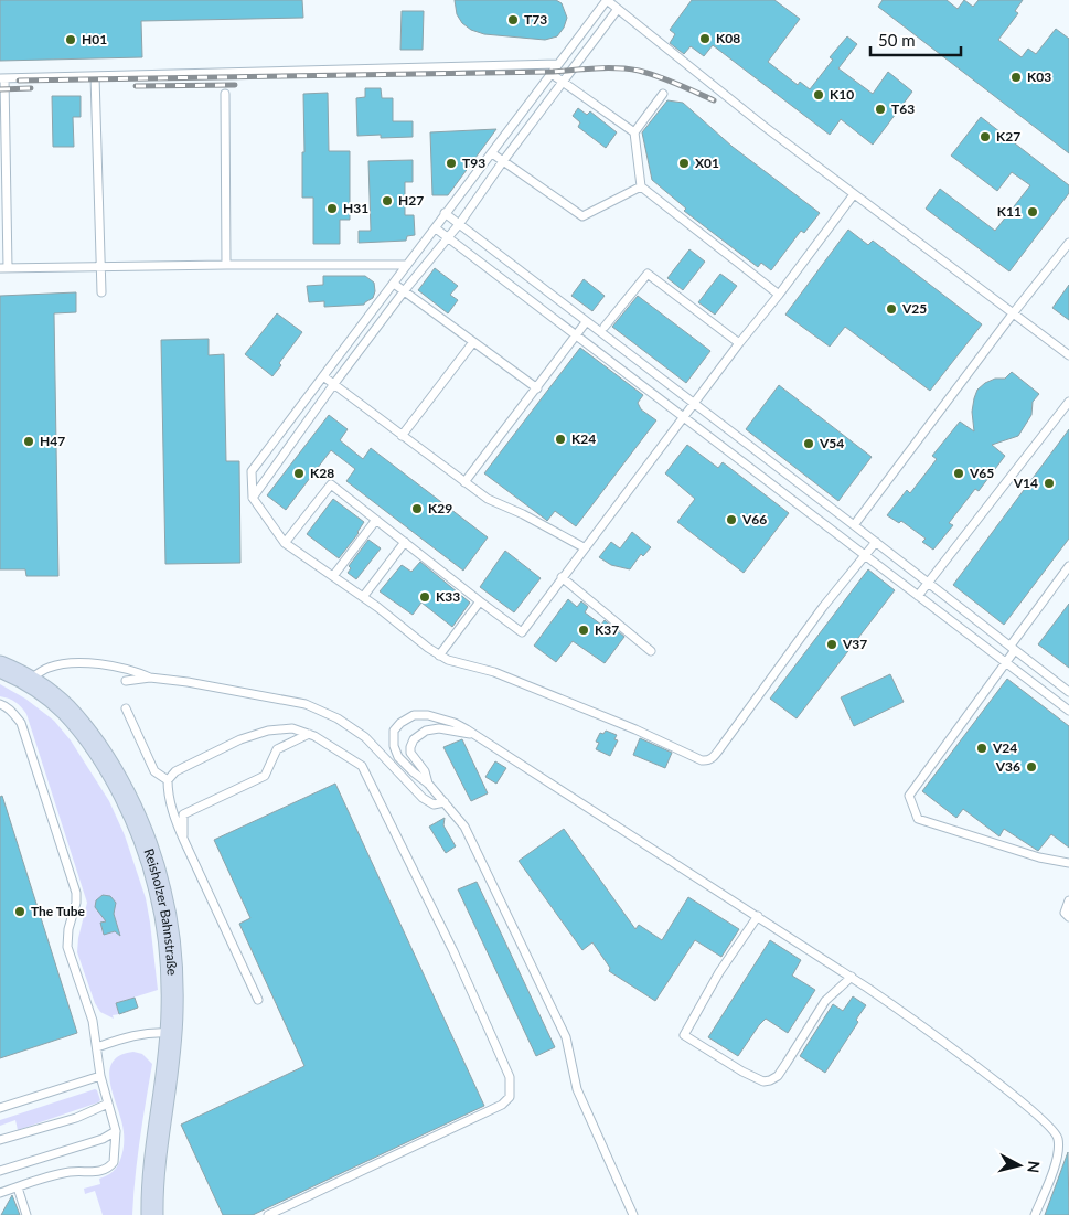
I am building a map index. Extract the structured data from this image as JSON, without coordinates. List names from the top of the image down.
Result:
{
  "streets": {
    "main road": ["Reisholzer Bahnstraße"]
  },
  "places": [
    "T73",
    "K08",
    "H01",
    "K03",
    "K10",
    "T63",
    "K27",
    "T93",
    "X01",
    "H27",
    "H31",
    "K11",
    "V25",
    "K24",
    "H47",
    "V54",
    "K28",
    "V65",
    "V14",
    "K29",
    "V66",
    "K33",
    "K37",
    "V37",
    "V24",
    "V36",
    "The Tube"
  ],
  "scale_bar": "50 m",
  "north": "right"
}
